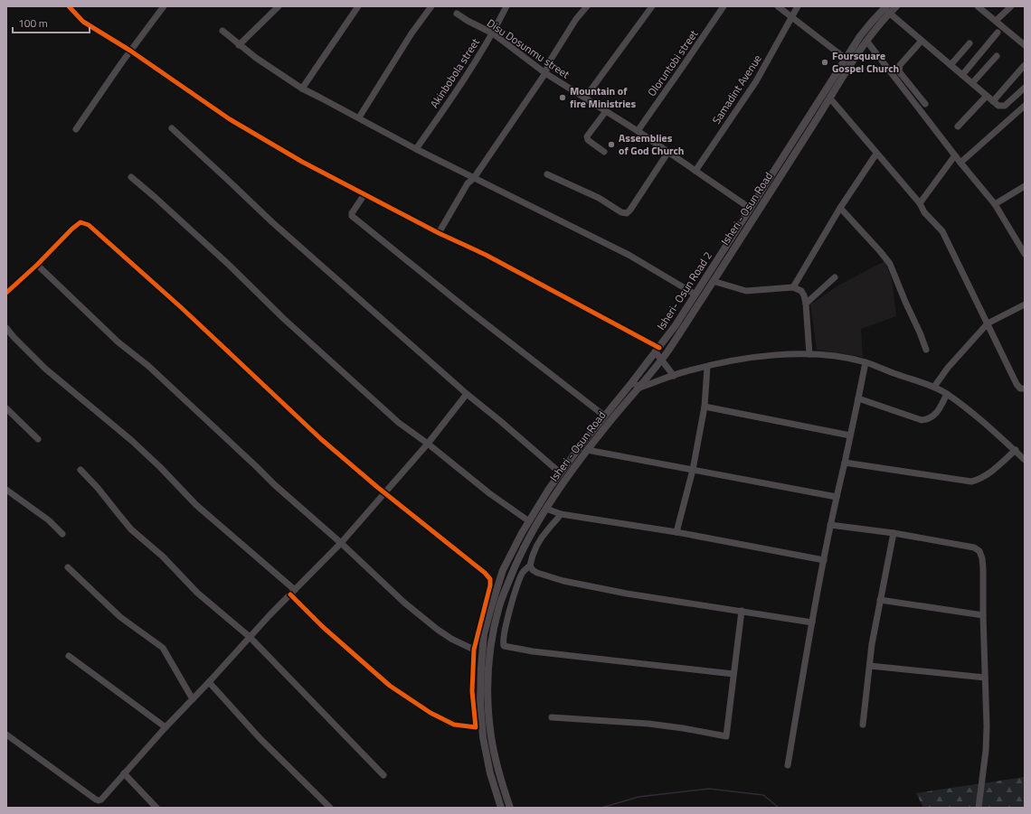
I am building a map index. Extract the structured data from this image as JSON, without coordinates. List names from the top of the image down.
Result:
{
  "streets": {
    "main road": ["Isheri - Osun Road", "Isheri- Osun Road 2"],
    "street": [
      "Disu Dosunmu street",
      "Oloruntobi street",
      "Akinbobola street",
      "Samadint Avenue"
    ]
  },
  "crossings": [
    ["Disu Dosunmu street", "Oloruntobi street"],
    ["Disu Dosunmu street", "Akinbobola street"],
    ["Disu Dosunmu street", "Samadint Avenue"],
    ["Disu Dosunmu street", "Isheri- Osun Road 2"],
    ["Isheri - Osun Road", "Isheri- Osun Road 2"]
  ],
  "places": ["Foursquare Gospel Church", "Mountain of fire Ministries", "Assemblies of God Church"],
  "scale_bar": "100 m"
}
